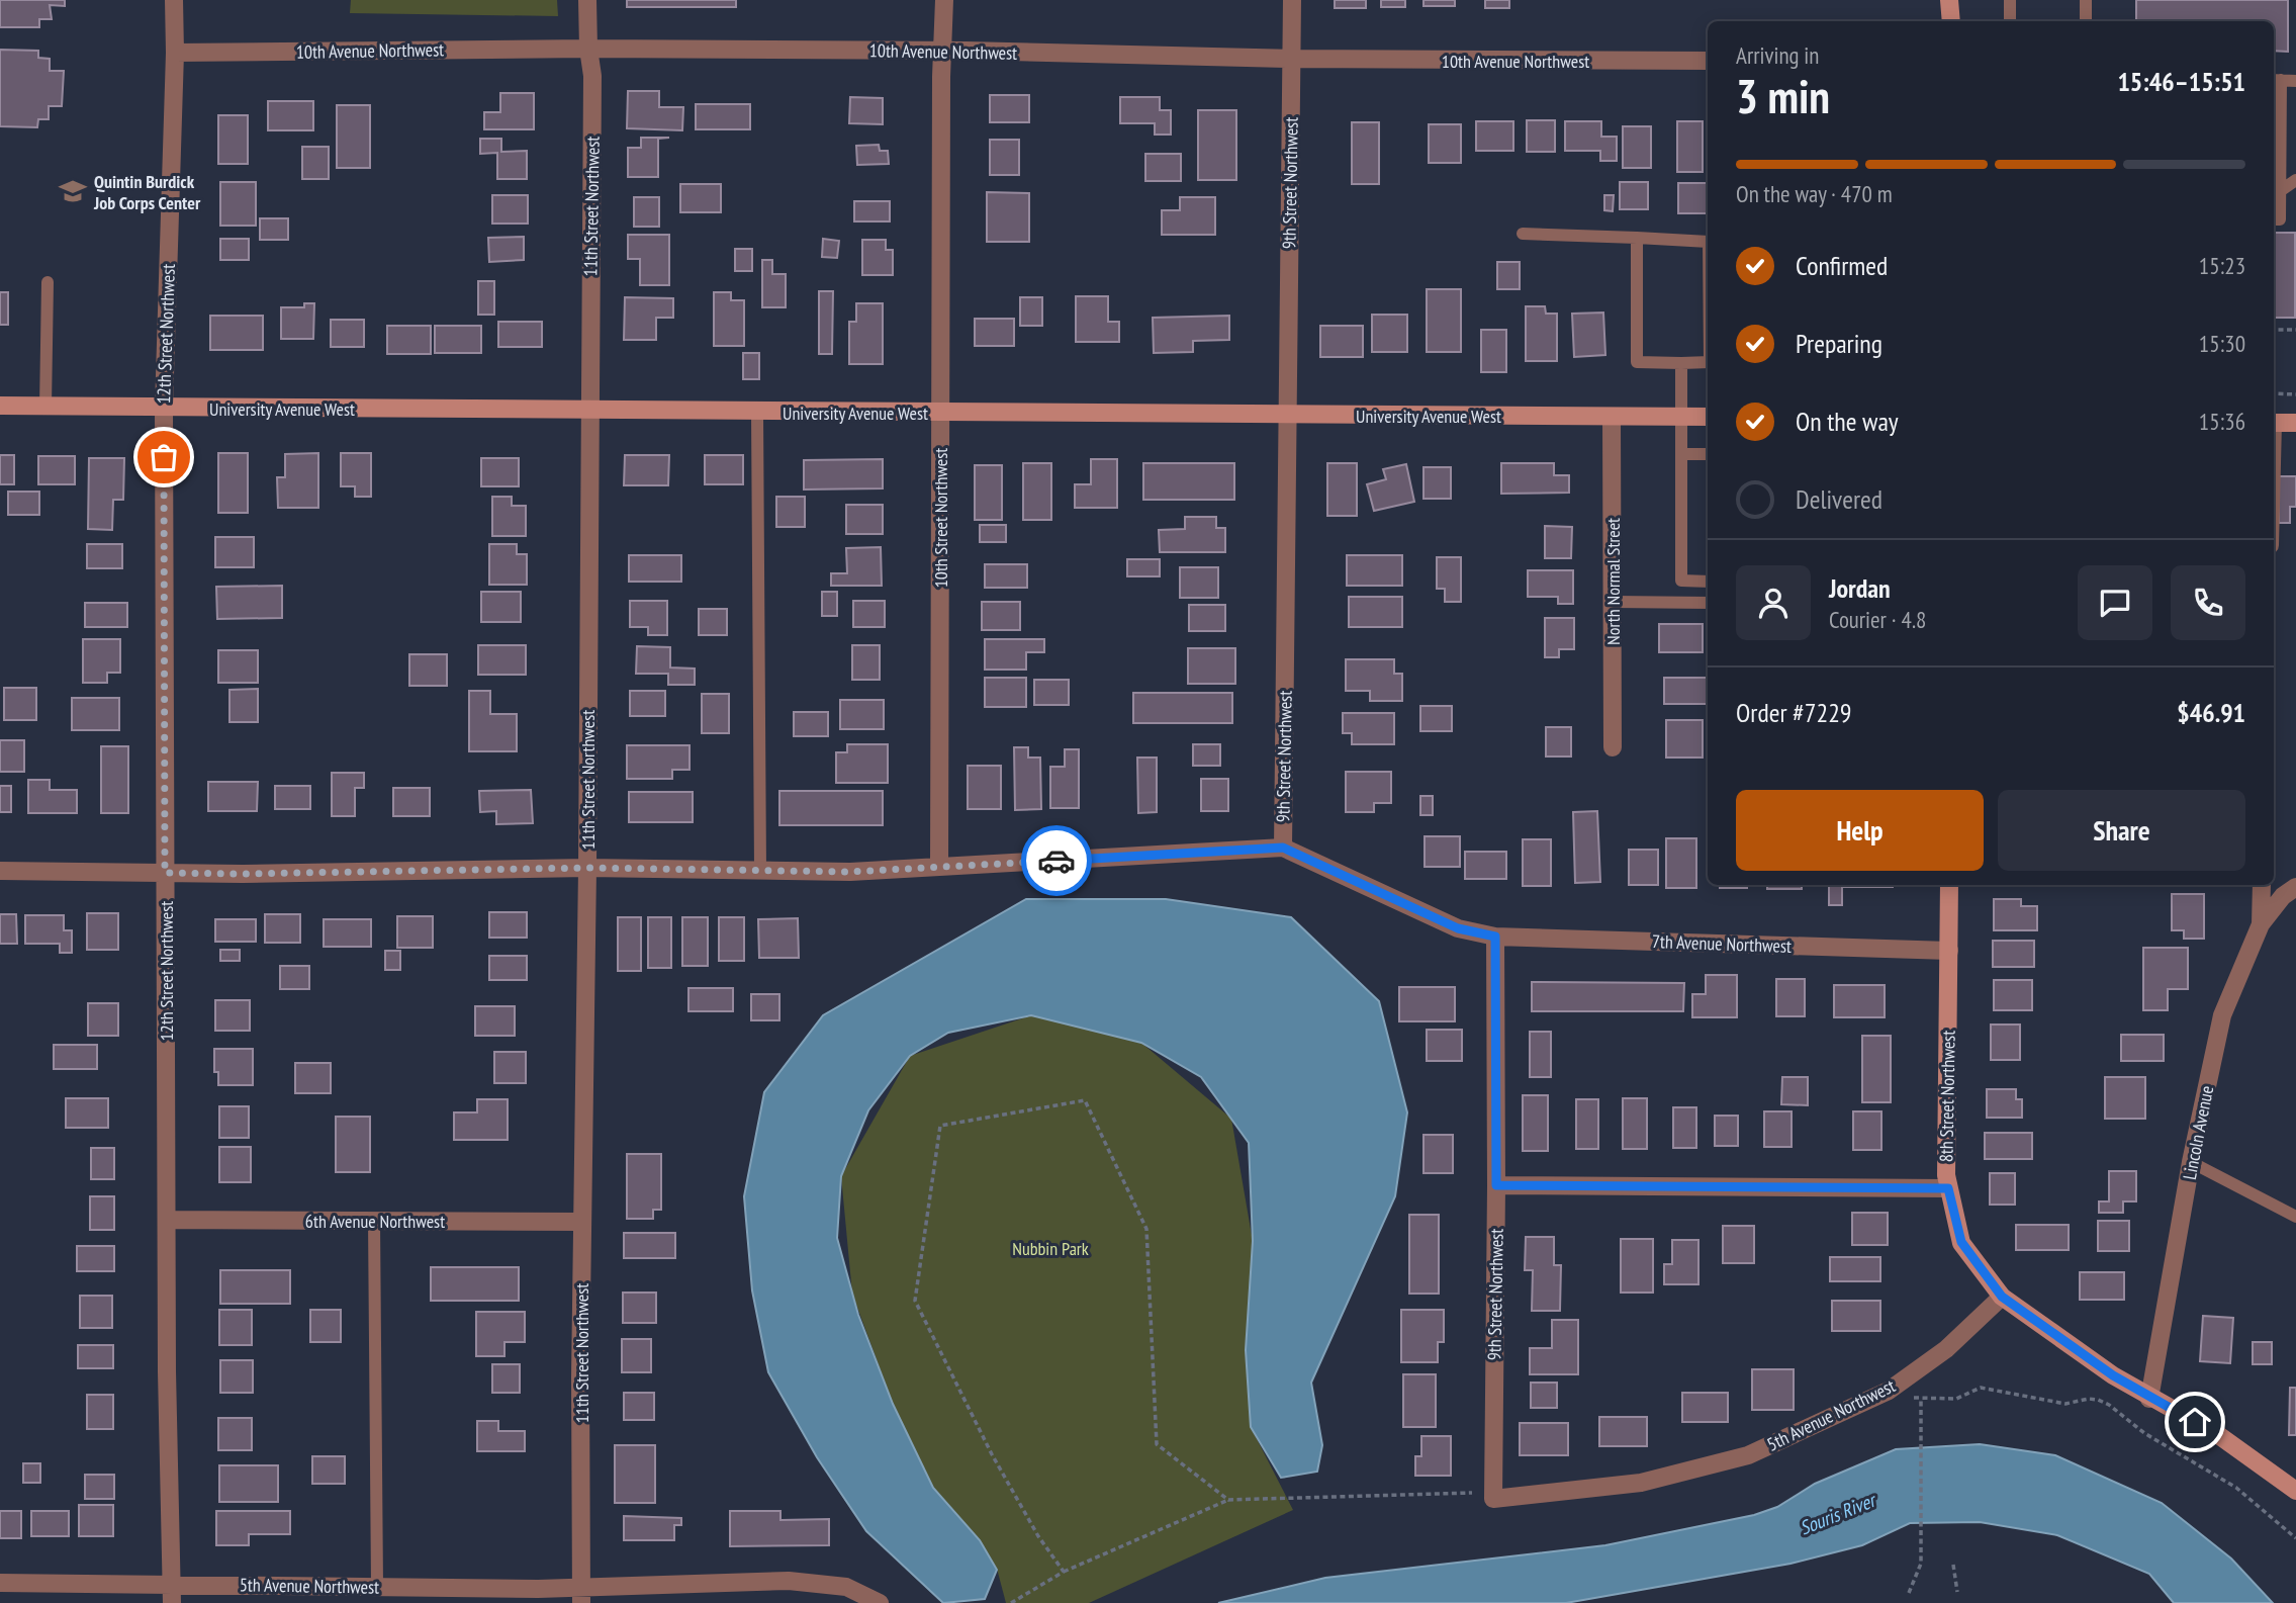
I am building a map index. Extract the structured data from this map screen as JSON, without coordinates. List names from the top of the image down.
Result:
{
  "streets": {
    "street": [
      "10th Avenue Northwest",
      "9th Street Northwest",
      "11th Street Northwest",
      "12th Street Northwest",
      "University Avenue West",
      "10th Street Northwest",
      "North Normal Street",
      "7th Avenue Northwest",
      "8th Street Northwest",
      "Lincoln Avenue",
      "6th Avenue Northwest",
      "5th Avenue Northwest"
    ]
  },
  "crossings": [
    ["10th Avenue Northwest", "9th Street Northwest"],
    ["10th Avenue Northwest", "11th Street Northwest"],
    ["10th Avenue Northwest", "12th Street Northwest"],
    ["10th Avenue Northwest", "10th Street Northwest"],
    ["9th Street Northwest", "University Avenue West"],
    ["9th Street Northwest", "7th Avenue Northwest"],
    ["9th Street Northwest", "5th Avenue Northwest"],
    ["11th Street Northwest", "University Avenue West"],
    ["11th Street Northwest", "6th Avenue Northwest"],
    ["11th Street Northwest", "5th Avenue Northwest"],
    ["12th Street Northwest", "University Avenue West"],
    ["12th Street Northwest", "6th Avenue Northwest"],
    ["12th Street Northwest", "5th Avenue Northwest"],
    ["University Avenue West", "10th Street Northwest"],
    ["University Avenue West", "North Normal Street"],
    ["7th Avenue Northwest", "8th Street Northwest"],
    ["8th Street Northwest", "5th Avenue Northwest"]
  ],
  "water": ["Souris River"],
  "parks": ["Nubbin Park"],
  "places": {
    "school or university": ["Quintin Burdick Job Corps Center"]
  },
  "page": {
    "heading": ["3 min", "Arriving in", "15:46–15:51"],
    "panel": [
      "Jordan",
      "Courier · 4.8",
      "Order #7229",
      "$46.91"
    ],
    "bar": "On the way · 470 m",
    "list": [
      ["Confirmed", "15:23"],
      ["Preparing", "15:30"],
      ["On the way", "15:36"],
      "Delivered"
    ],
    "buttons": ["Help", "Share"]
  }
}
